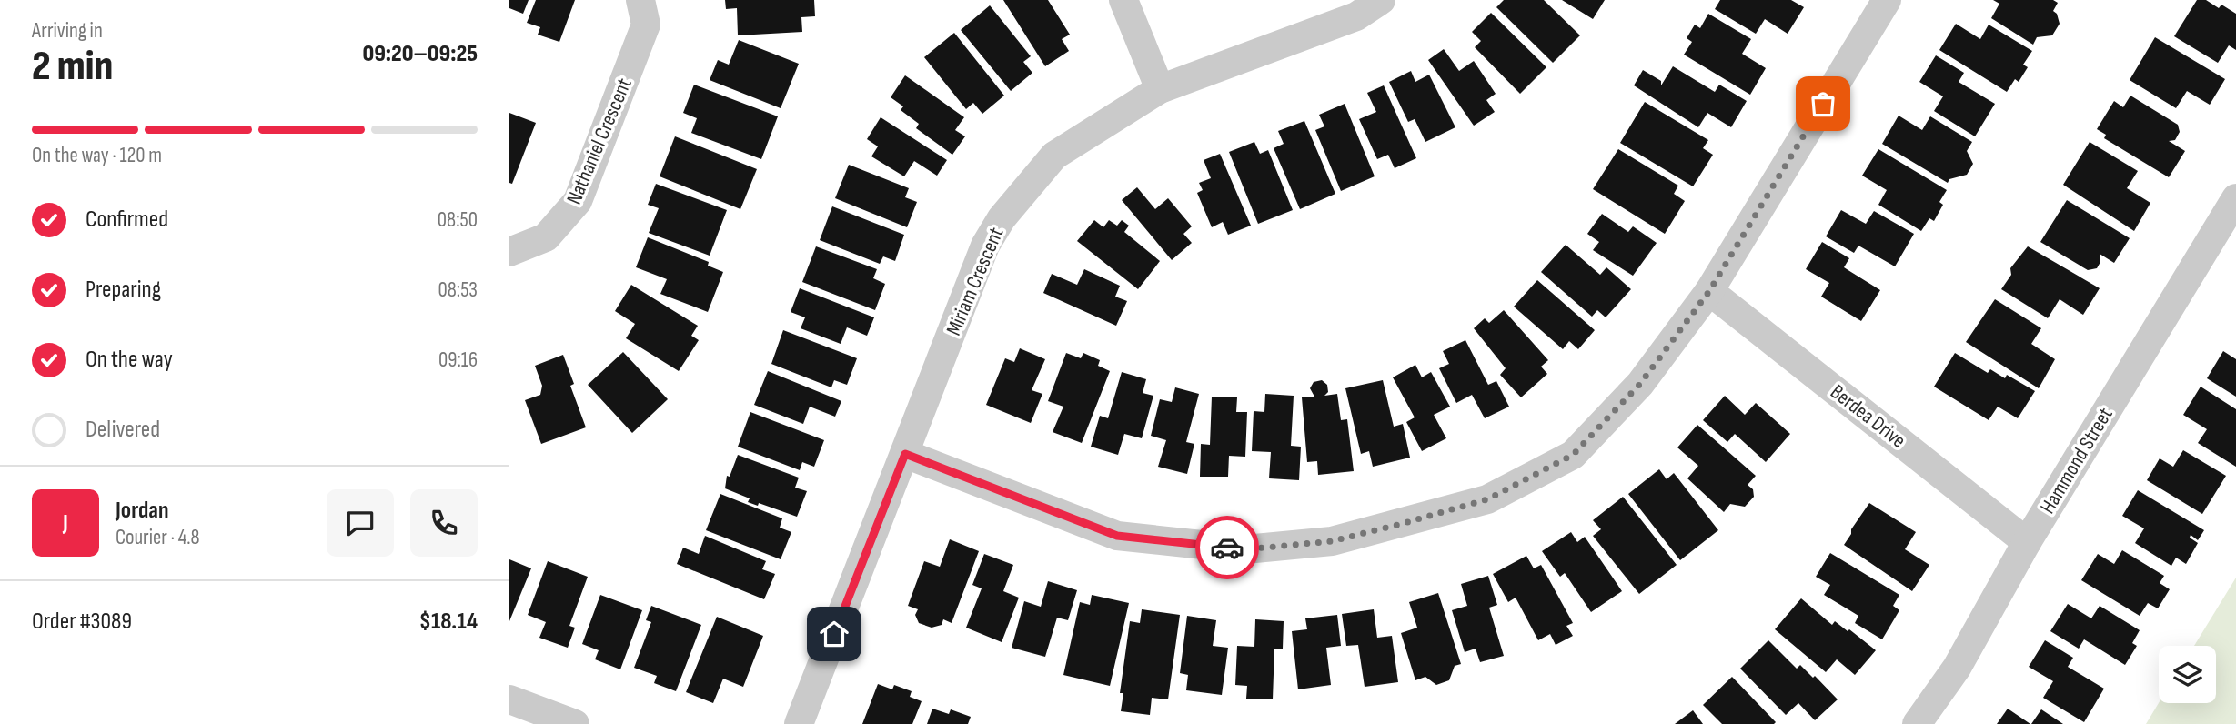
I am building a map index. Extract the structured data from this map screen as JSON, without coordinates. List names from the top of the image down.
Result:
{
  "streets": {
    "street": [
      "Nathaniel Crescent",
      "Miriam Crescent",
      "Berdea Drive",
      "Hammond Street"
    ]
  },
  "crossings": [
    ["Berdea Drive", "Hammond Street"]
  ],
  "page": {
    "heading": ["2 min", "Arriving in", "09:20–09:25"],
    "panel": [
      "Jordan",
      "Courier · 4.8",
      "Order #3089",
      "$18.14"
    ],
    "bar": "On the way · 120 m",
    "list": [
      ["Confirmed", "08:50"],
      ["Preparing", "08:53"],
      ["On the way", "09:16"],
      "Delivered"
    ],
    "round": "J"
  }
}
